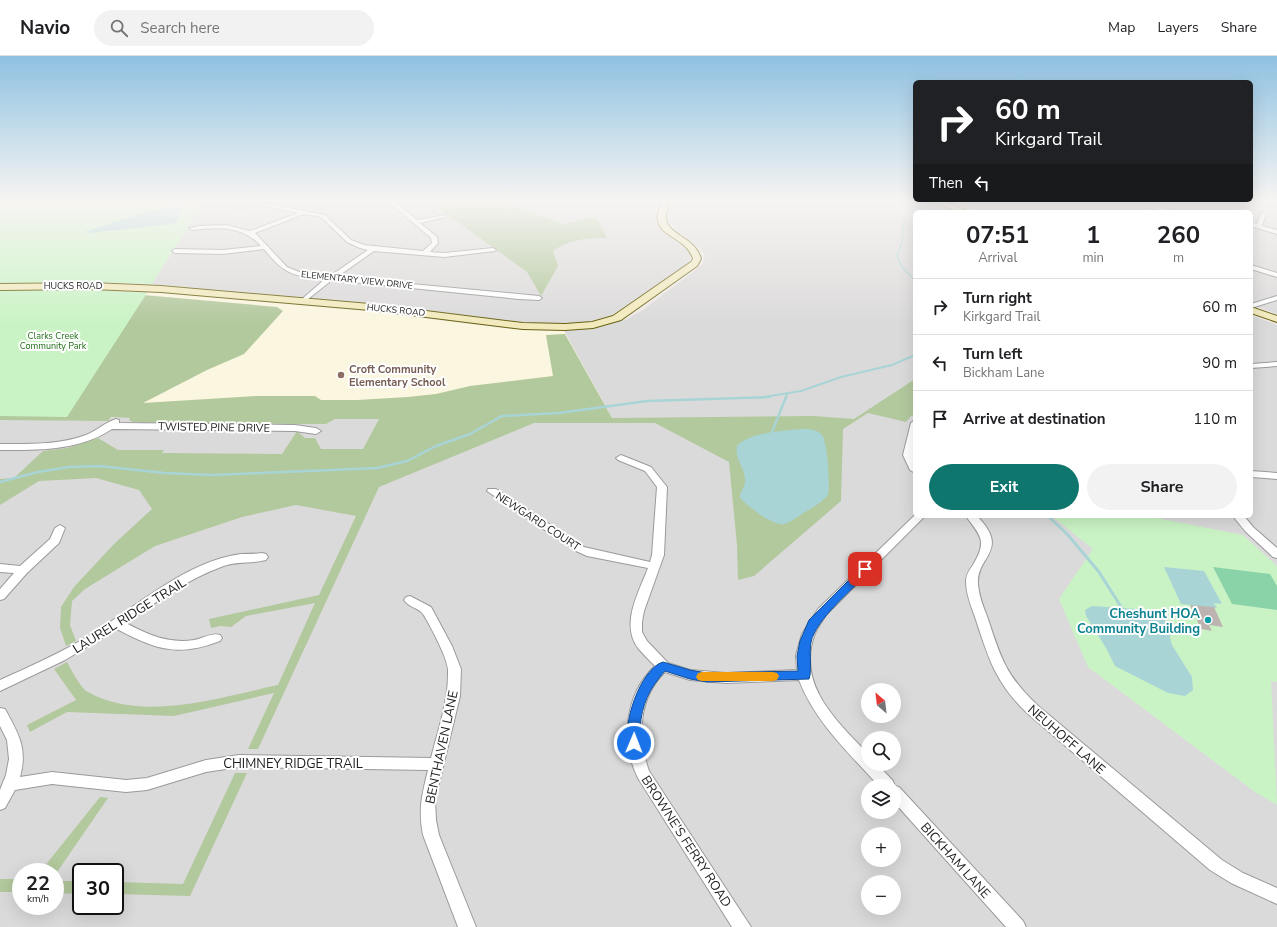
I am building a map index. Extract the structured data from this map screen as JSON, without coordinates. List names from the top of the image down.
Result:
{
  "streets": {
    "main road": ["HUCKS ROAD"],
    "street": [
      "ELEMENTARY VIEW DRIVE",
      "TWISTED PINE DRIVE",
      "NEWGARD COURT",
      "LAUREL RIDGE TRAIL",
      "NEUHOFF LANE",
      "BENTHAVEN LANE",
      "CHIMNEY RIDGE TRAIL",
      "BROWNE'S FERRY ROAD",
      "BICKHAM LANE"
    ]
  },
  "crossings": [
    ["BENTHAVEN LANE", "CHIMNEY RIDGE TRAIL"]
  ],
  "parks": ["Clarks Creek Community Park"],
  "places": ["Croft Community Elementary School", "Cheshunt HOA Community Building"],
  "north": "top left",
  "page": {
    "header": "Navio",
    "search": "Search here",
    "nav": ["Map", "Layers", "Share"],
    "turn": ["60 m", "Kirkgard Trail"],
    "then": "Then",
    "eta": [
      "07:51",
      "Arrival",
      "1",
      "min",
      "260",
      "m"
    ],
    "list": [
      {
        "name": "Turn right",
        "note": "Kirkgard Trail",
        "value": "60 m"
      },
      {
        "name": "Turn left",
        "note": "Bickham Lane",
        "value": "90 m"
      },
      {
        "name": "Arrive at destination",
        "value": "110 m"
      }
    ],
    "buttons": ["Exit", "Share"],
    "map_buttons": ["+", "−"],
    "speed": "22 km/h",
    "limit": "30"
  }
}
